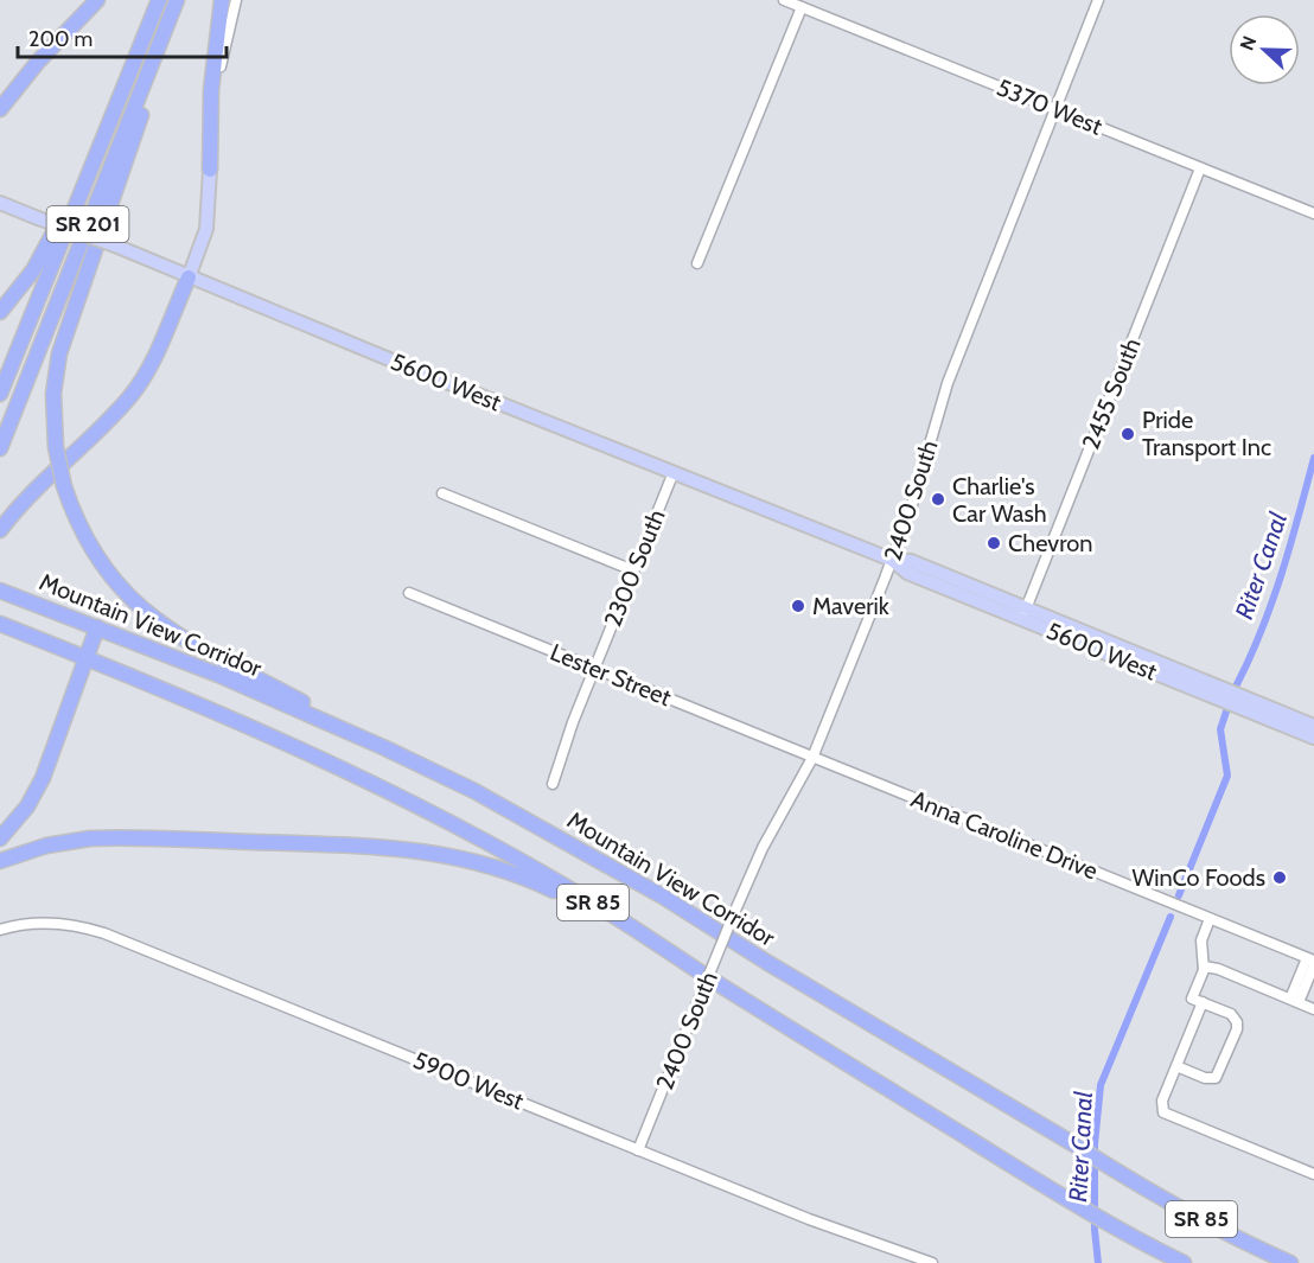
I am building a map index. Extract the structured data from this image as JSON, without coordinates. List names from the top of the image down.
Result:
{
  "streets": {
    "highway": ["SR 201", "Mountain View Corridor", "SR 85"],
    "main road": ["5600 West"],
    "street": [
      "5370 West",
      "2455 South",
      "2400 South",
      "2300 South",
      "Lester Street",
      "Anna Caroline Drive",
      "5900 West"
    ]
  },
  "crossings": [
    ["5370 West", "2455 South"],
    ["5370 West", "2400 South"],
    ["5600 West", "2455 South"],
    ["5600 West", "2400 South"],
    ["5600 West", "2300 South"],
    ["2400 South", "Lester Street"],
    ["2400 South", "Anna Caroline Drive"],
    ["2400 South", "5900 West"],
    ["2300 South", "Lester Street"],
    ["Lester Street", "Anna Caroline Drive"]
  ],
  "water": ["Riter Canal"],
  "places": [
    "Pride Transport Inc",
    "Charlie's Car Wash",
    "Chevron",
    "Maverik",
    "WinCo Foods"
  ],
  "scale_bar": "200 m",
  "north": "left"
}
